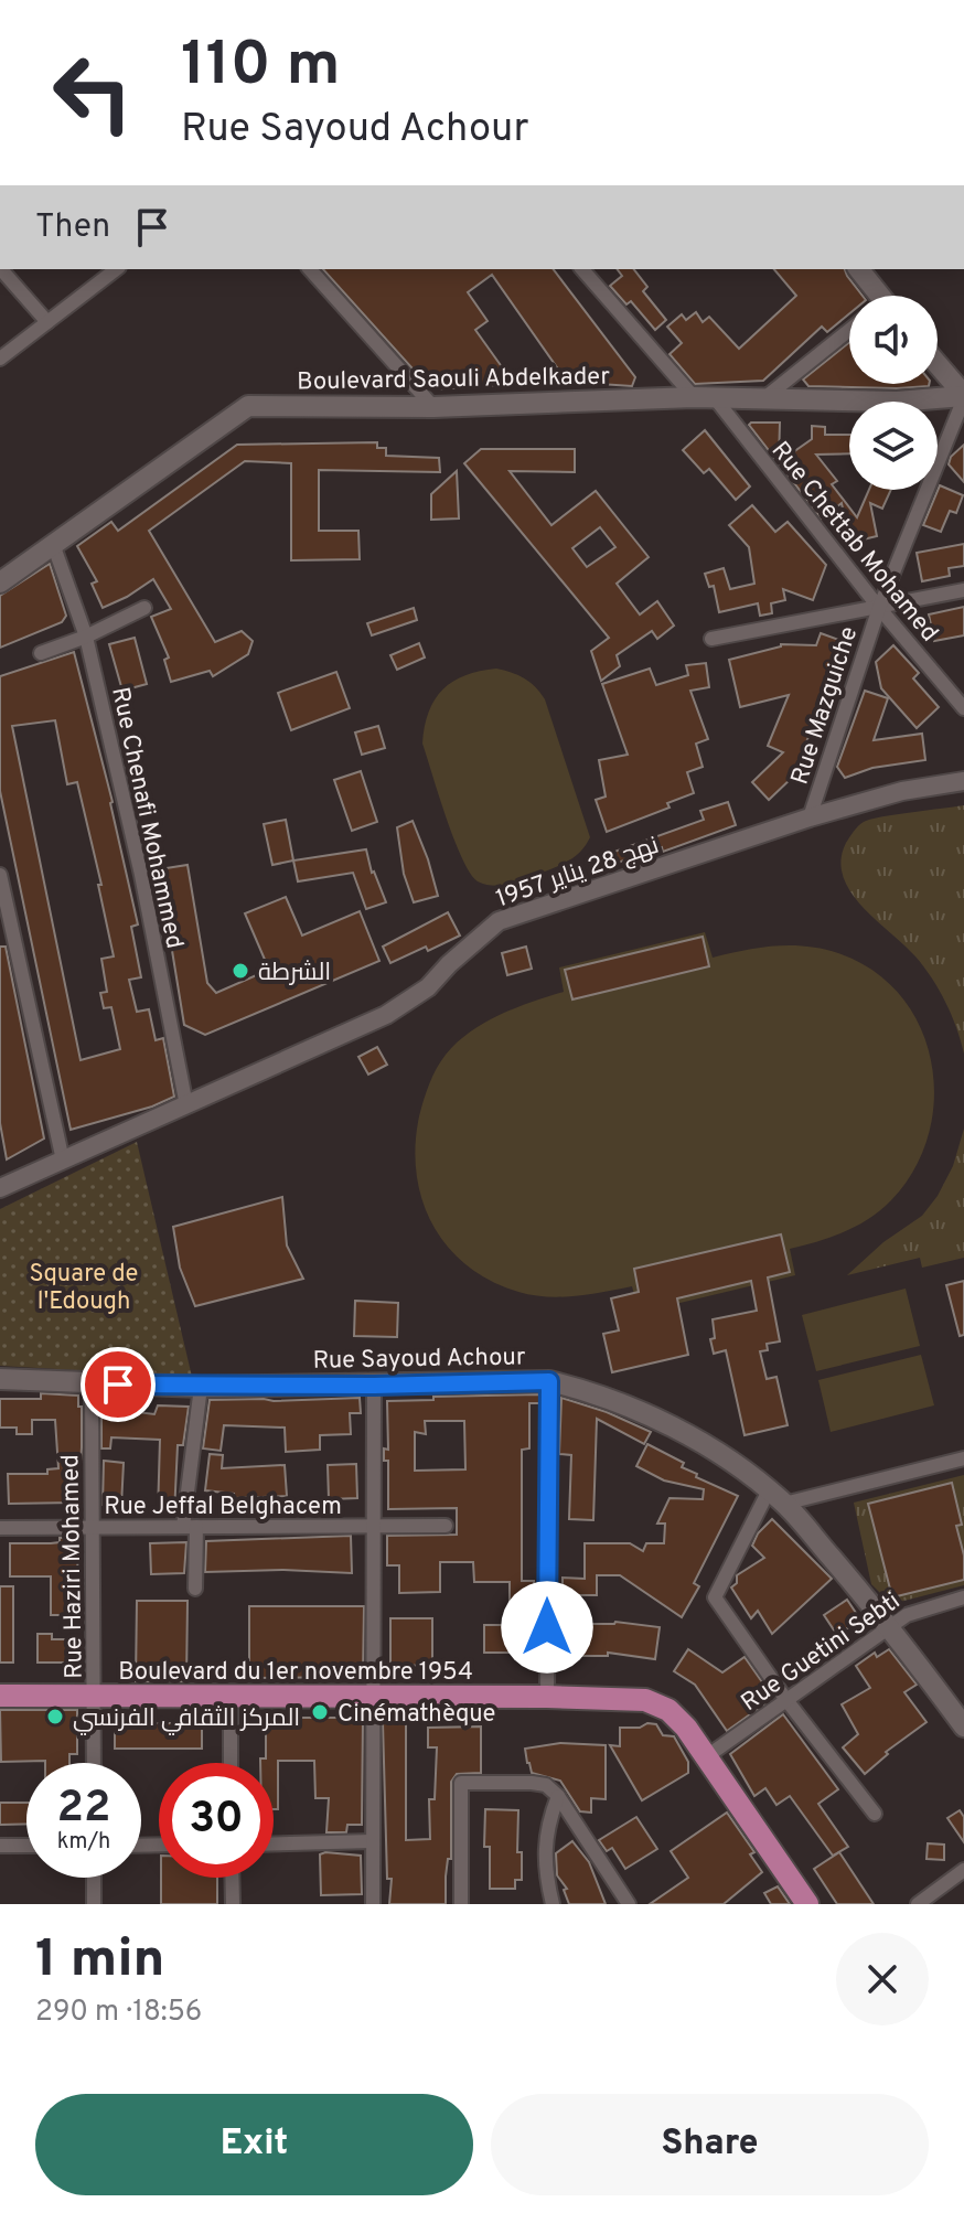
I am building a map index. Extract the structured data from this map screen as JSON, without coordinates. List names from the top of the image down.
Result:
{
  "streets": {
    "main road": ["Boulevard Saouli Abdelkader", "Rue Sayoud Achour", "Boulevard du 1er novembre 1954"],
    "street": [
      "Rue Chettab Mohamed",
      "Rue Mazguiche",
      "Rue Chenafi Mohammed",
      "نهج 28 يناير 1957",
      "Rue Jeffal Belghacem",
      "Rue Haziri Mohamed",
      "Rue Guetini Sebti"
    ]
  },
  "crossings": [
    ["Boulevard Saouli Abdelkader", "Rue Chettab Mohamed"],
    ["Boulevard Saouli Abdelkader", "Rue Mazguiche"],
    ["Boulevard Saouli Abdelkader", "Rue Chenafi Mohammed"],
    ["Rue Chettab Mohamed", "Rue Mazguiche"],
    ["Rue Mazguiche", "نهج 28 يناير 1957"],
    ["Rue Chenafi Mohammed", "نهج 28 يناير 1957"],
    ["Rue Sayoud Achour", "Rue Haziri Mohamed"],
    ["Rue Sayoud Achour", "Rue Guetini Sebti"],
    ["Rue Jeffal Belghacem", "Rue Haziri Mohamed"],
    ["Rue Haziri Mohamed", "Boulevard du 1er novembre 1954"],
    ["Rue Guetini Sebti", "Boulevard du 1er novembre 1954"]
  ],
  "parks": ["Square de l'Edough"],
  "places": ["الشرطة", "Cinémathèque", "المركز الثقافي الفرنسي"],
  "page": {
    "turn": ["110 m", "Rue Sayoud Achour"],
    "then": "Then",
    "speed": "22 km/h",
    "limit": "30",
    "heading": ["1 min", "290 m · 18:56"],
    "buttons": ["Exit", "Share"]
  }
}
